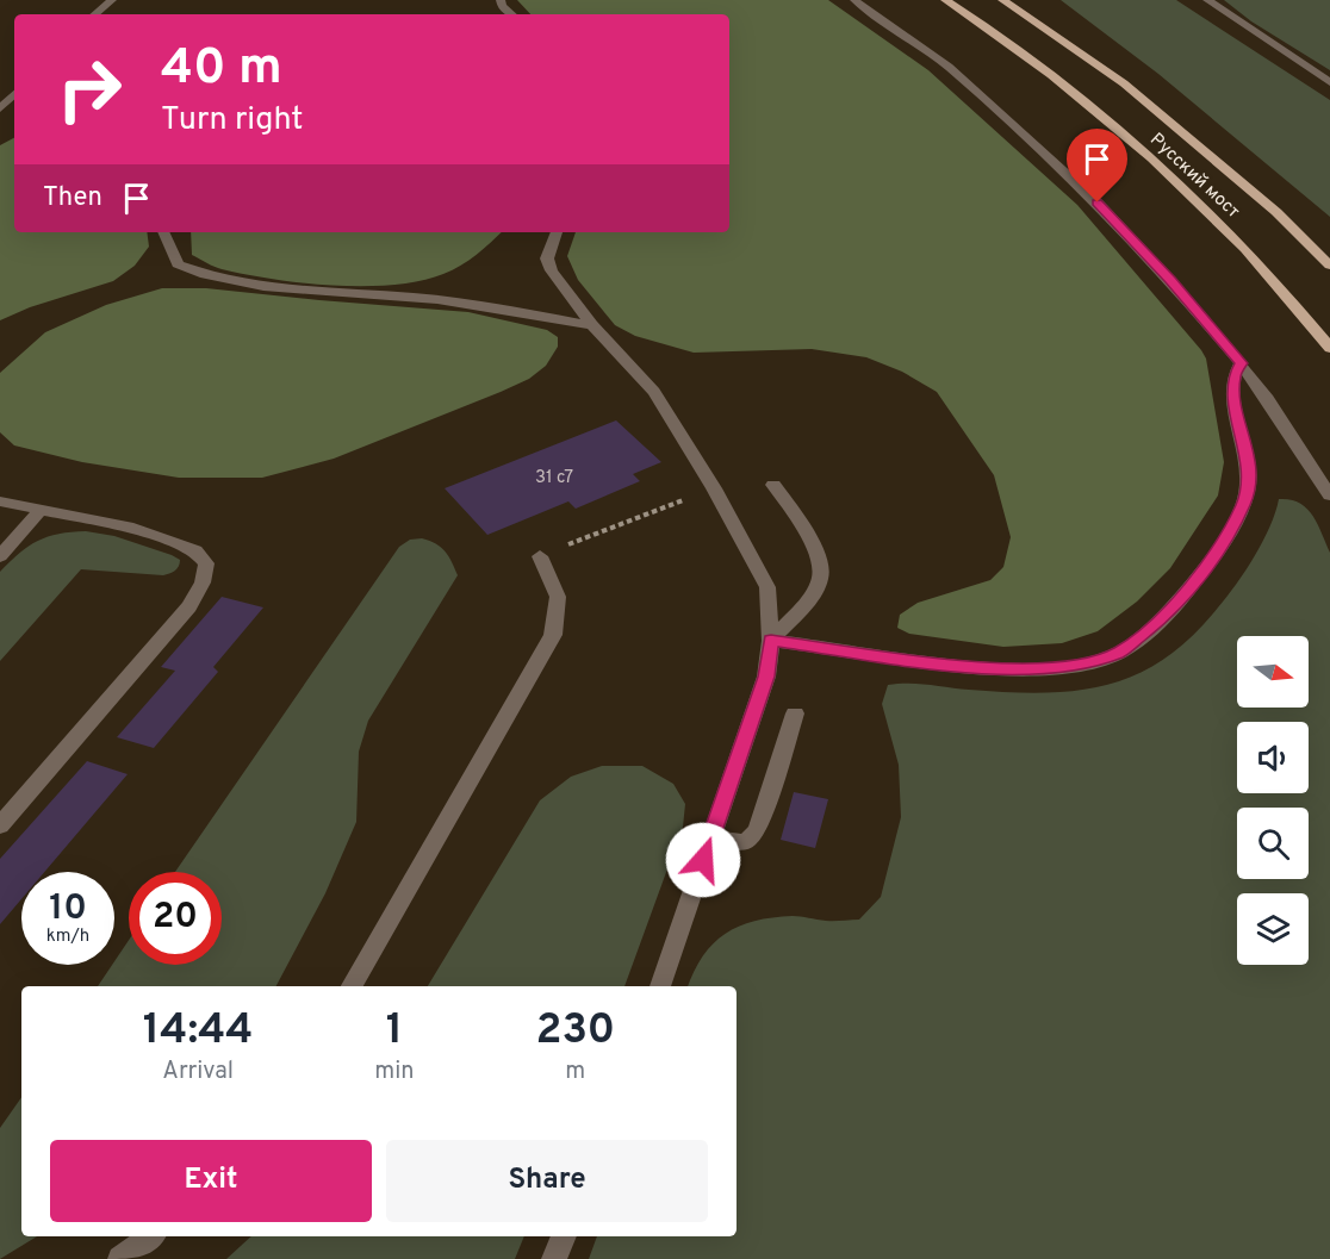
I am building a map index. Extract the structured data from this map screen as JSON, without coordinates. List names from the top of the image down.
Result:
{
  "streets": {
    "main road": ["Русский мост"]
  },
  "house_numbers": ["31 с7"],
  "north": "right",
  "page": {
    "turn": ["40 m", "Turn right"],
    "then": "Then",
    "speed": "10 km/h",
    "limit": "20",
    "eta": [
      "14:44",
      "Arrival",
      "1",
      "min",
      "230",
      "m"
    ],
    "buttons": ["Exit", "Share"]
  }
}
